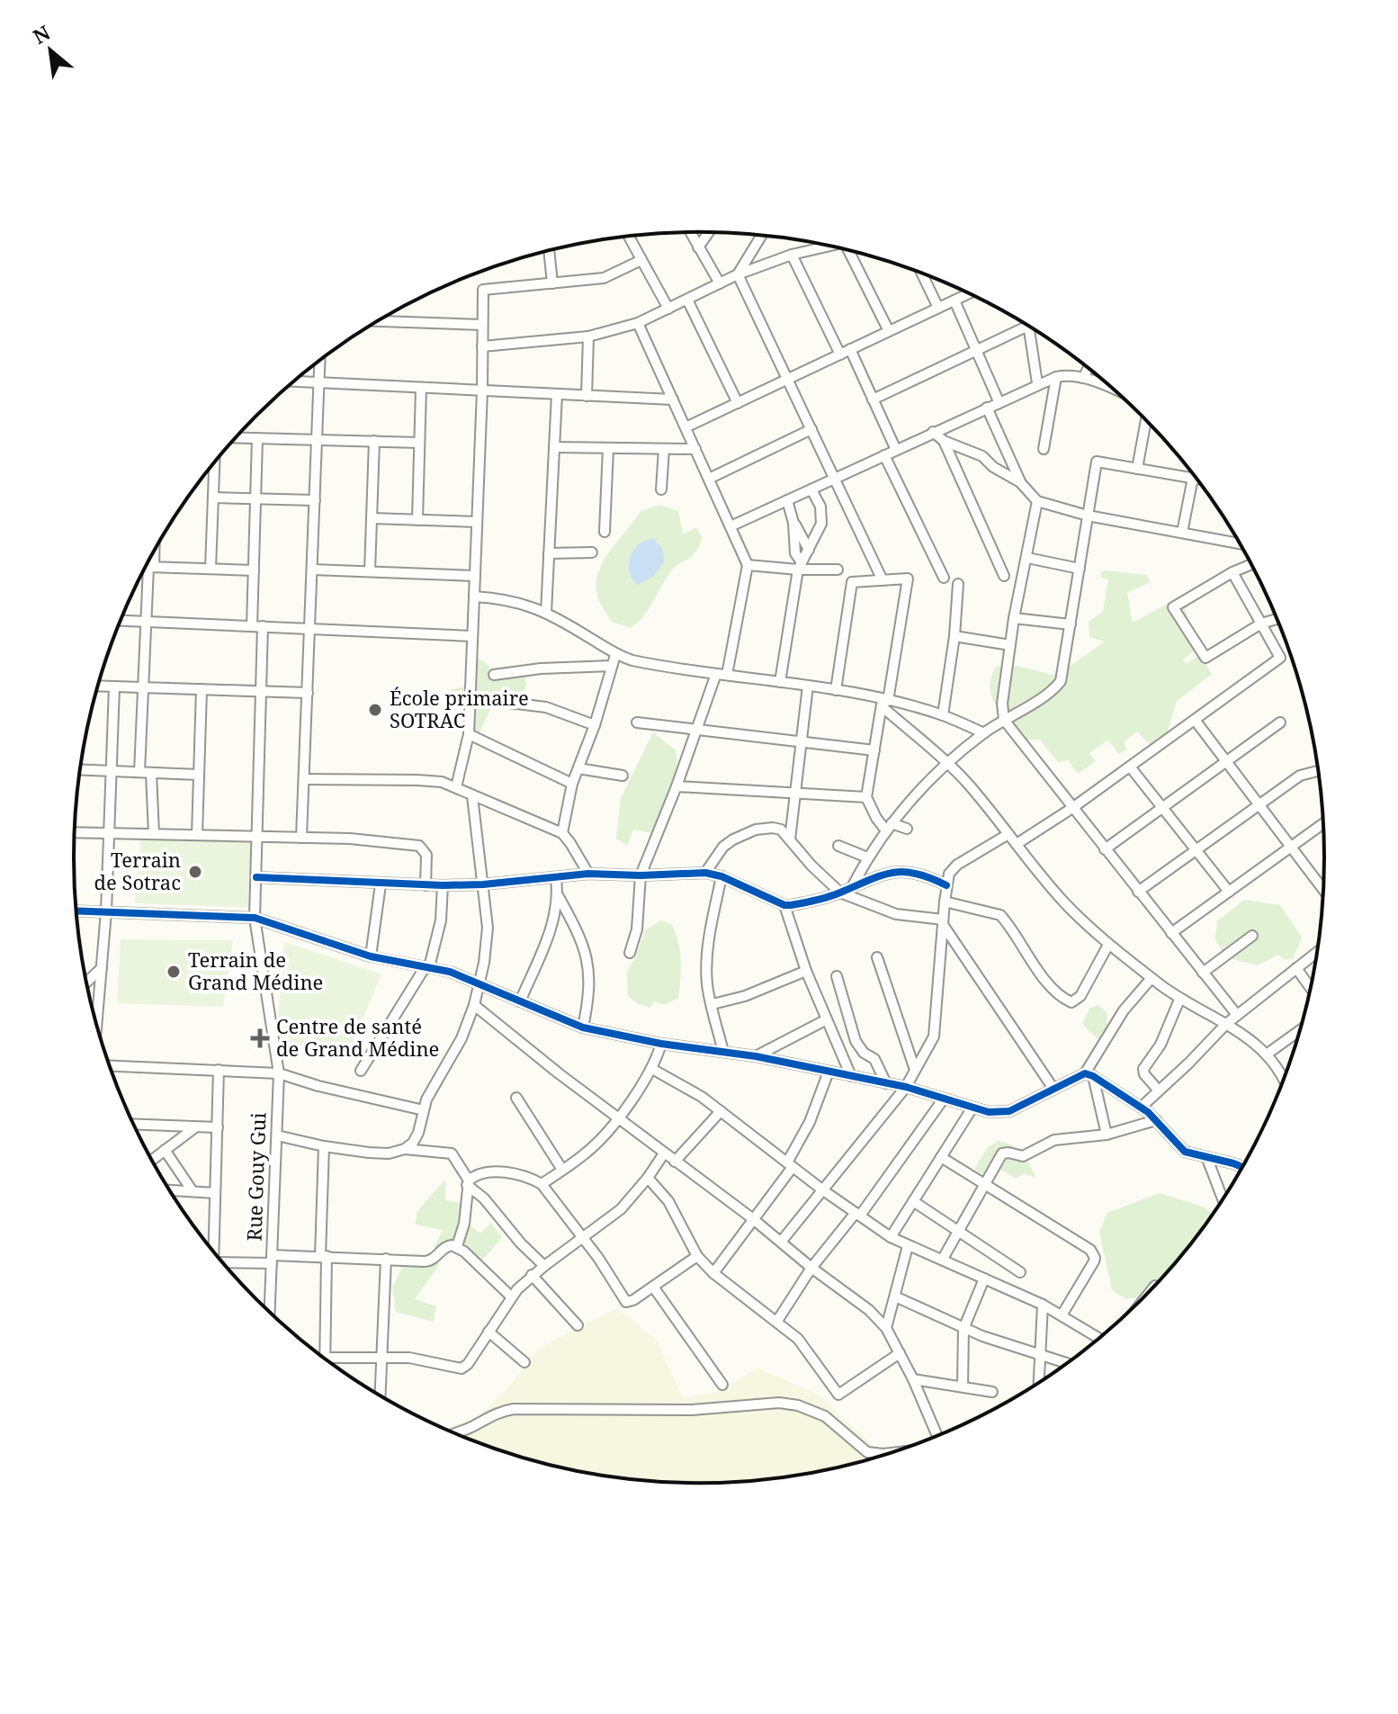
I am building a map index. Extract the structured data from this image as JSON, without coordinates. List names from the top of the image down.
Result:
{
  "streets": {
    "street": ["Rue Gouy Gui"]
  },
  "places": {
    "other": ["École primaire SOTRAC", "Terrain de Sotrac", "Terrain de Grand Médine"],
    "health": ["Centre de santé de Grand Médine"]
  },
  "north": "top left"
}
